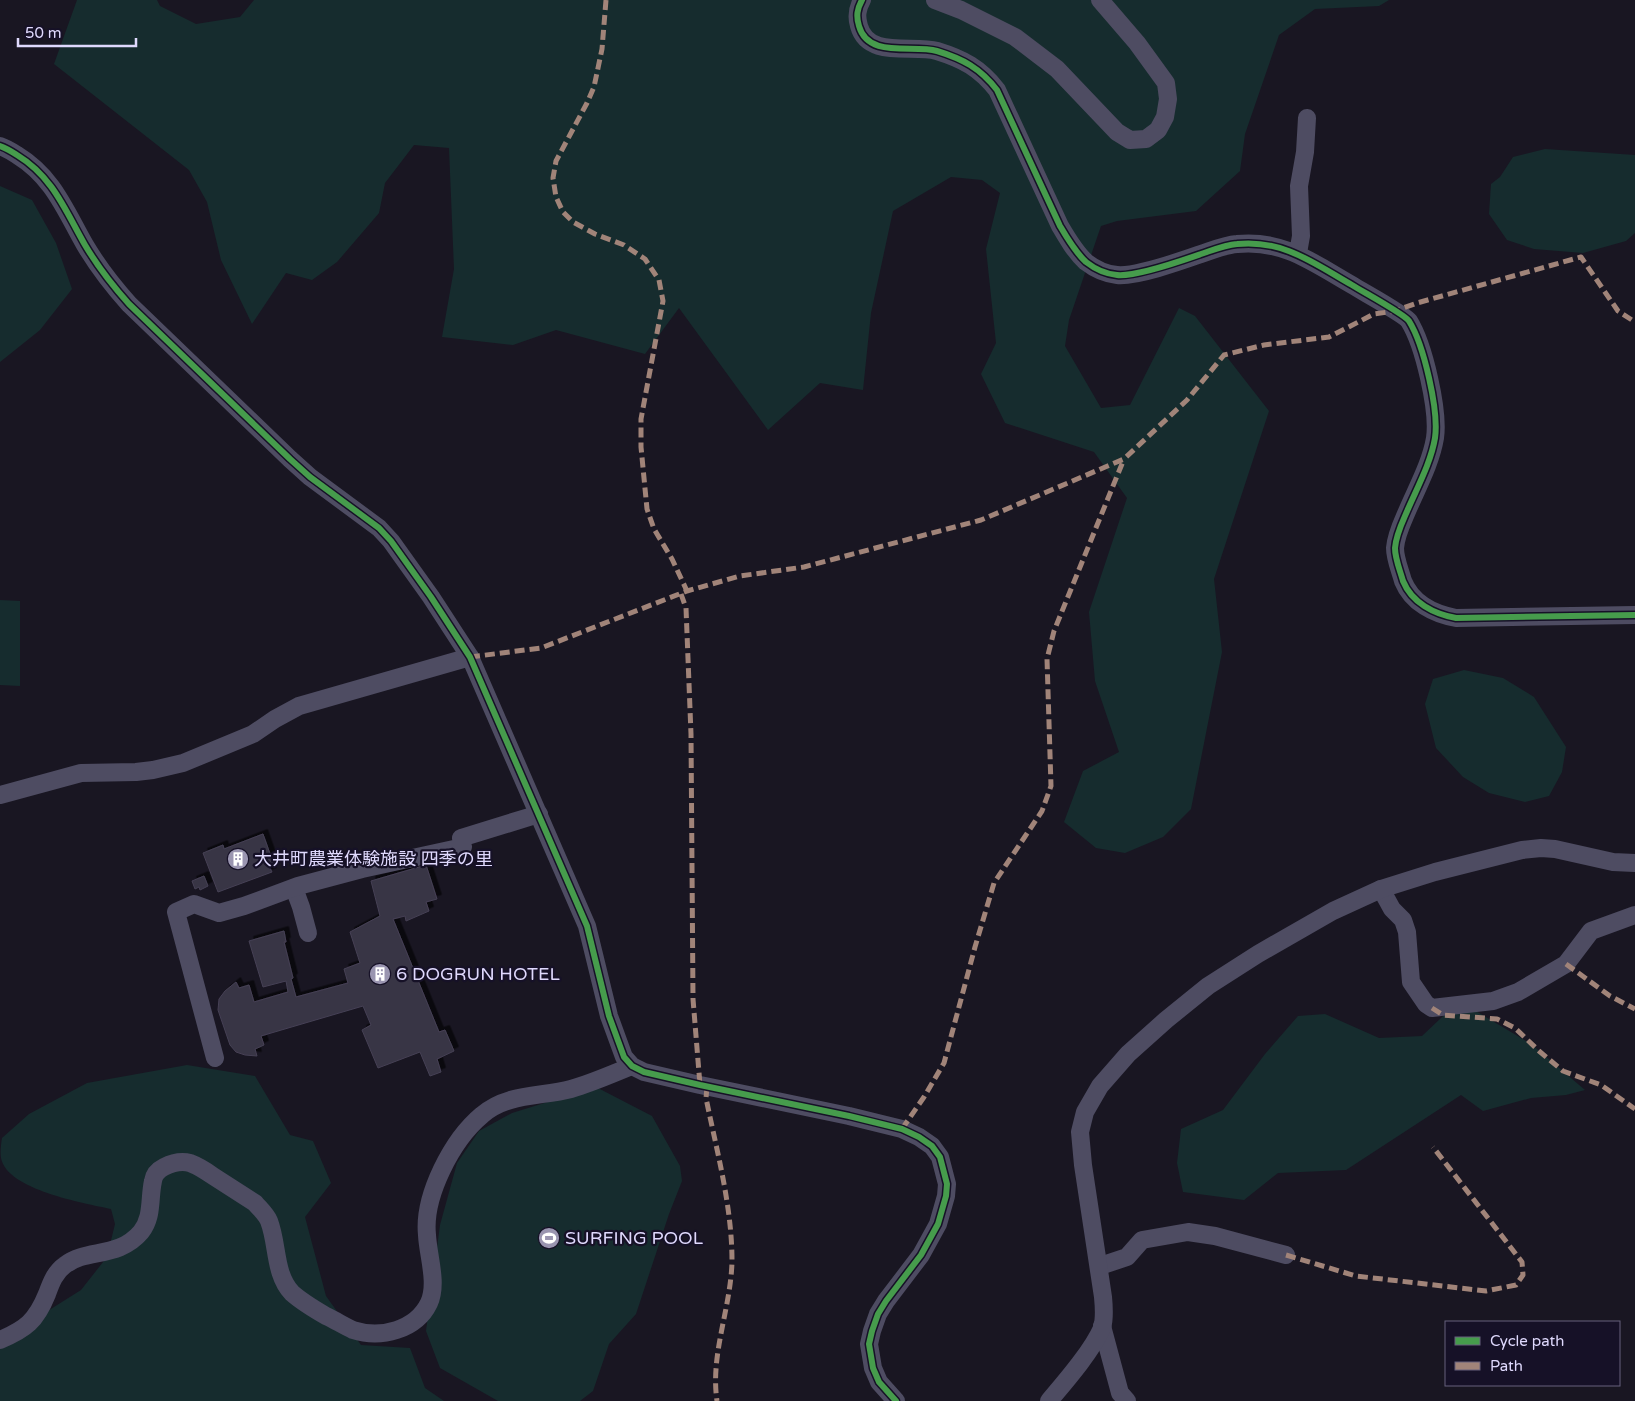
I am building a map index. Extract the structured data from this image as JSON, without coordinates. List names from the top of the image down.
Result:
{
  "places": {
    "building": ["大井町農業体験施設 四季の里", "6 DOGRUN HOTEL"],
    "sports": ["SURFING POOL"]
  },
  "legend": ["Cycle path", "Path"],
  "scale_bar": "50 m"
}
